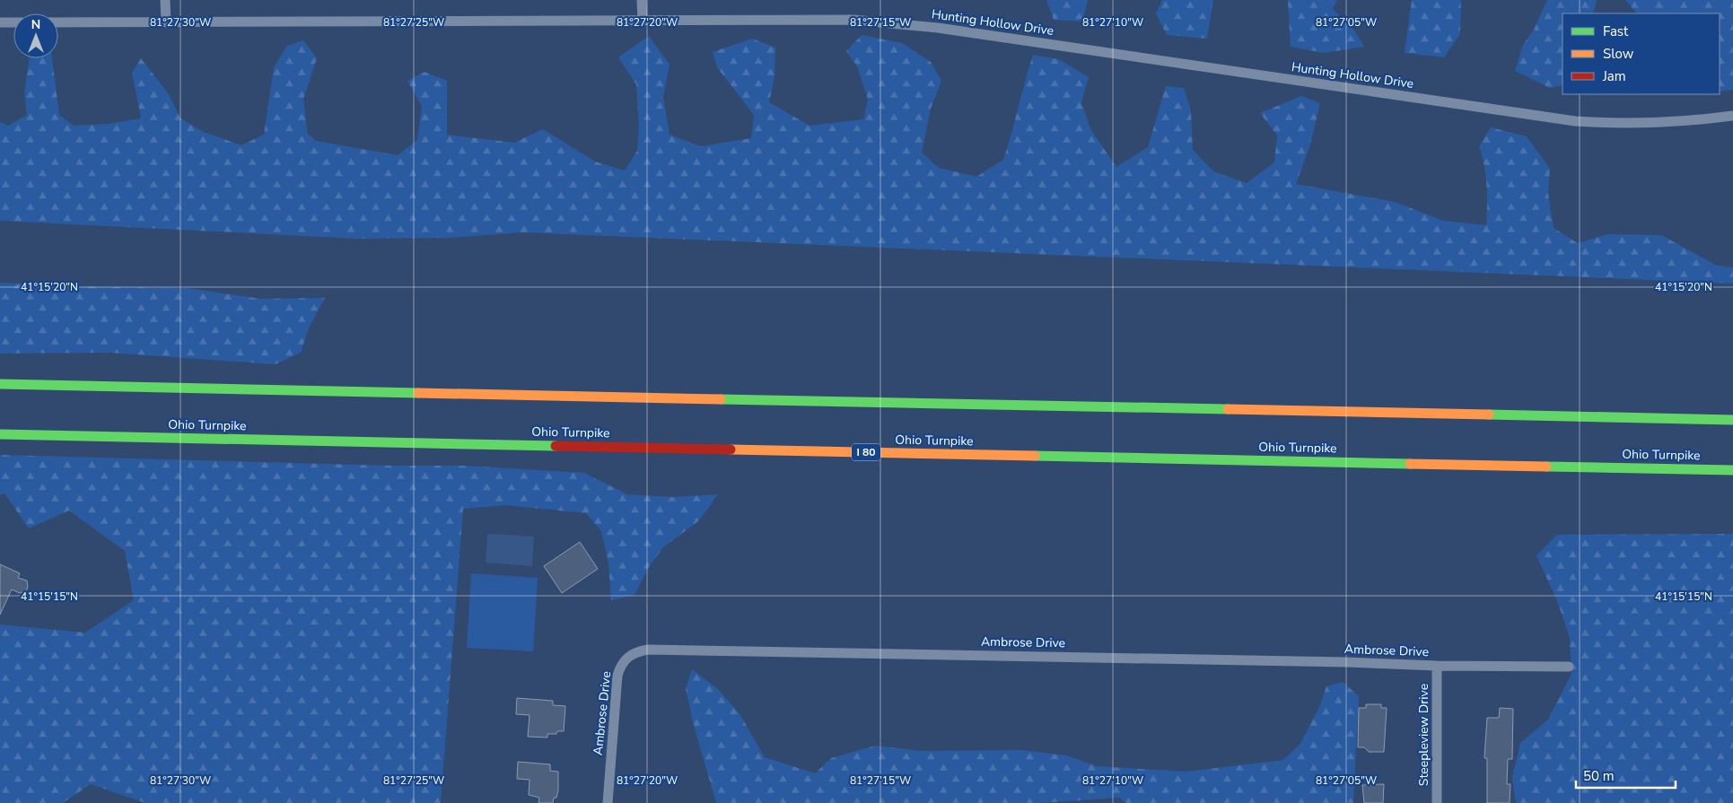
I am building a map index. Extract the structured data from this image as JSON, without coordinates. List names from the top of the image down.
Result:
{
  "streets": {
    "highway": ["Ohio Turnpike", "I 80"],
    "street": ["Hunting Hollow Drive", "Ambrose Drive", "Steepleview Drive"]
  },
  "crossings": [
    ["Ambrose Drive", "Steepleview Drive"]
  ],
  "legend": ["Fast", "Slow", "Jam"],
  "scale_bar": "50 m",
  "north": "top",
  "coordinates": [
    "81°27'30\"W",
    "81°27'25\"W",
    "81°27'20\"W",
    "81°27'15\"W",
    "81°27'10\"W",
    "81°27'05\"W",
    "41°15'20\"N",
    "41°15'15\"N"
  ]
}
